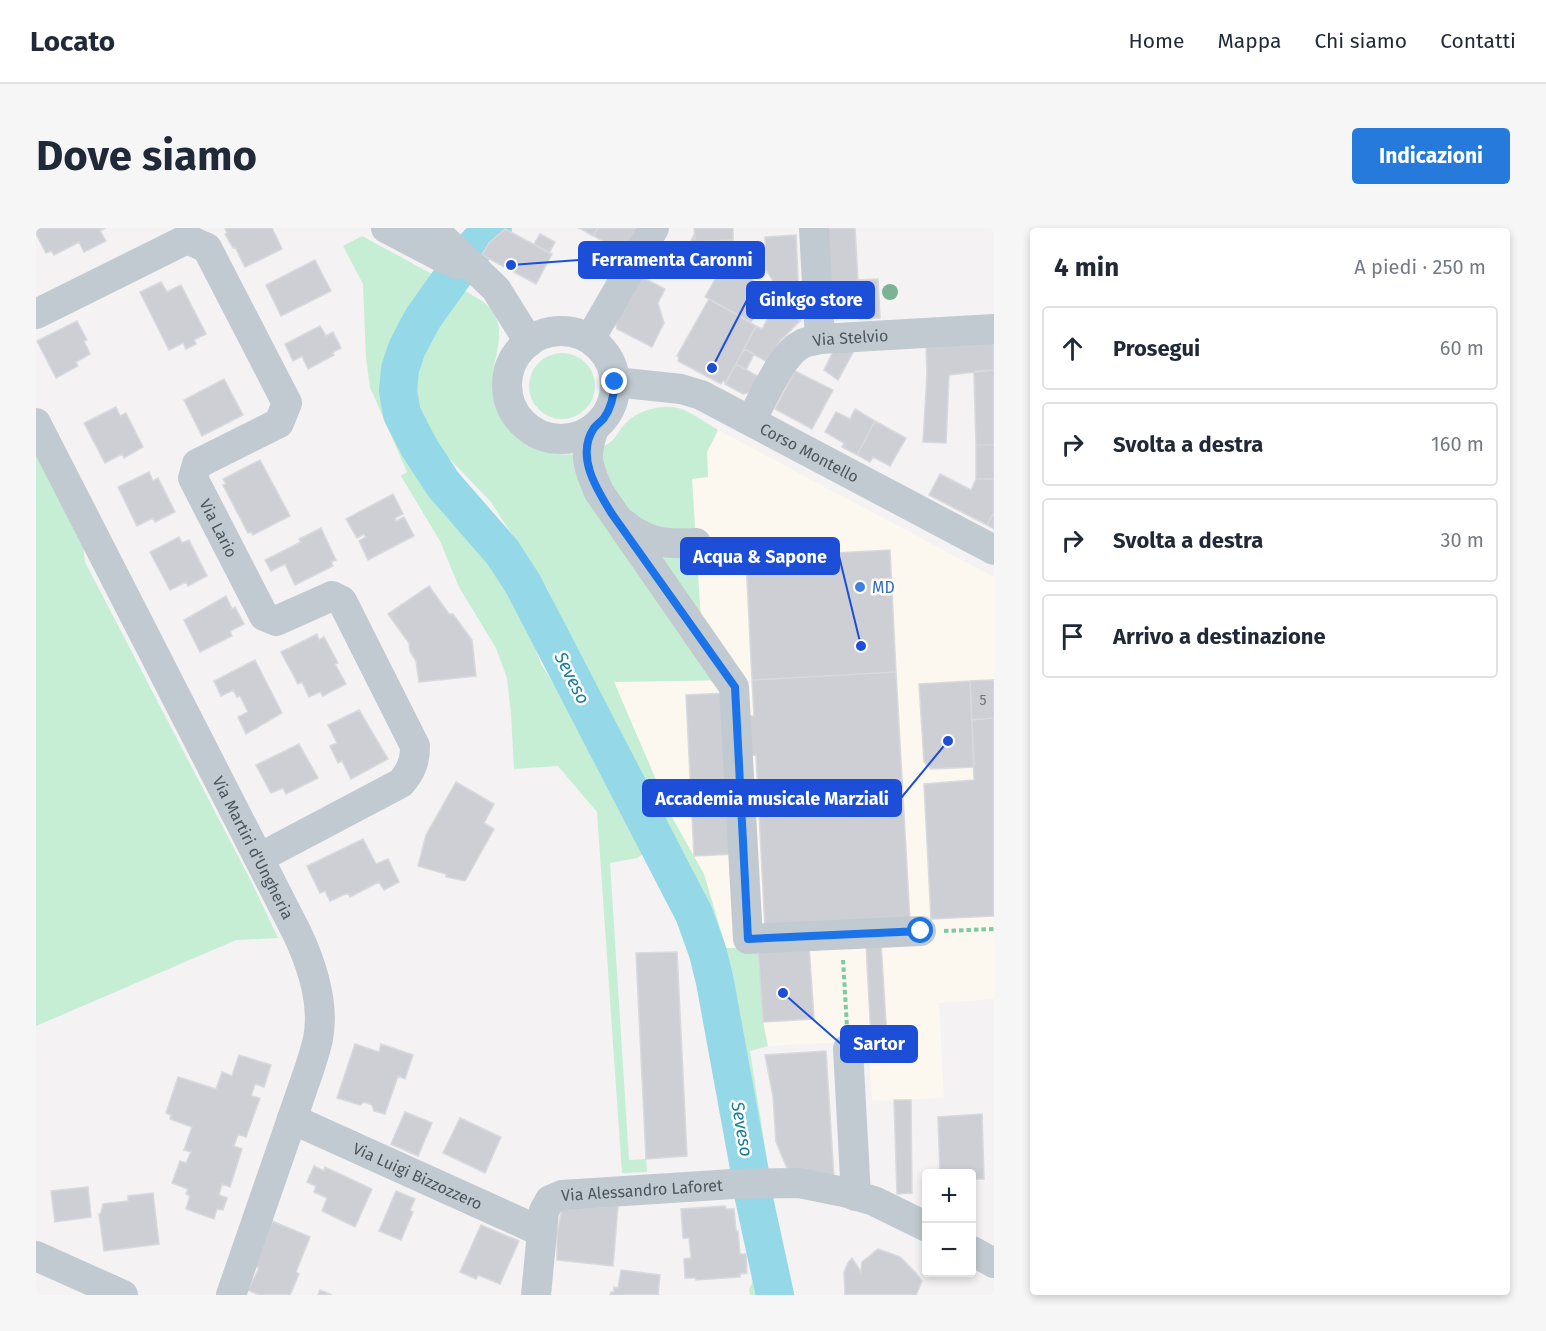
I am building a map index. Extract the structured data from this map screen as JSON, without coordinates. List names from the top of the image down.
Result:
{
  "streets": {
    "street": [
      "Via Stelvio",
      "Corso Montello",
      "Via Lario",
      "Via Martiri d'Ungheria",
      "Via Luigi Bizzozzero",
      "Via Alessandro Laforet"
    ]
  },
  "crossings": [
    ["Via Stelvio", "Corso Montello"],
    ["Via Lario", "Via Martiri d'Ungheria"],
    ["Via Martiri d'Ungheria", "Via Luigi Bizzozzero"],
    ["Via Luigi Bizzozzero", "Via Alessandro Laforet"]
  ],
  "water": ["Seveso"],
  "places": [
    "Ferramenta Caronni",
    "Ginkgo store",
    "MD",
    "Acqua & Sapone",
    "Accademia musicale Marziali",
    "Sartor"
  ],
  "house_numbers": ["5"],
  "page": {
    "header": "Locato",
    "nav": [
      "Home",
      "Mappa",
      "Chi siamo",
      "Contatti"
    ],
    "buttons": "Indicazioni",
    "title": "Dove siamo",
    "heading": ["4 min", "A piedi · 250 m"],
    "list": [
      ["Prosegui", "60 m"],
      ["Svolta a destra", "160 m"],
      ["Svolta a destra", "30 m"],
      "Arrivo a destinazione"
    ],
    "map_buttons": ["+", "−"]
  }
}
